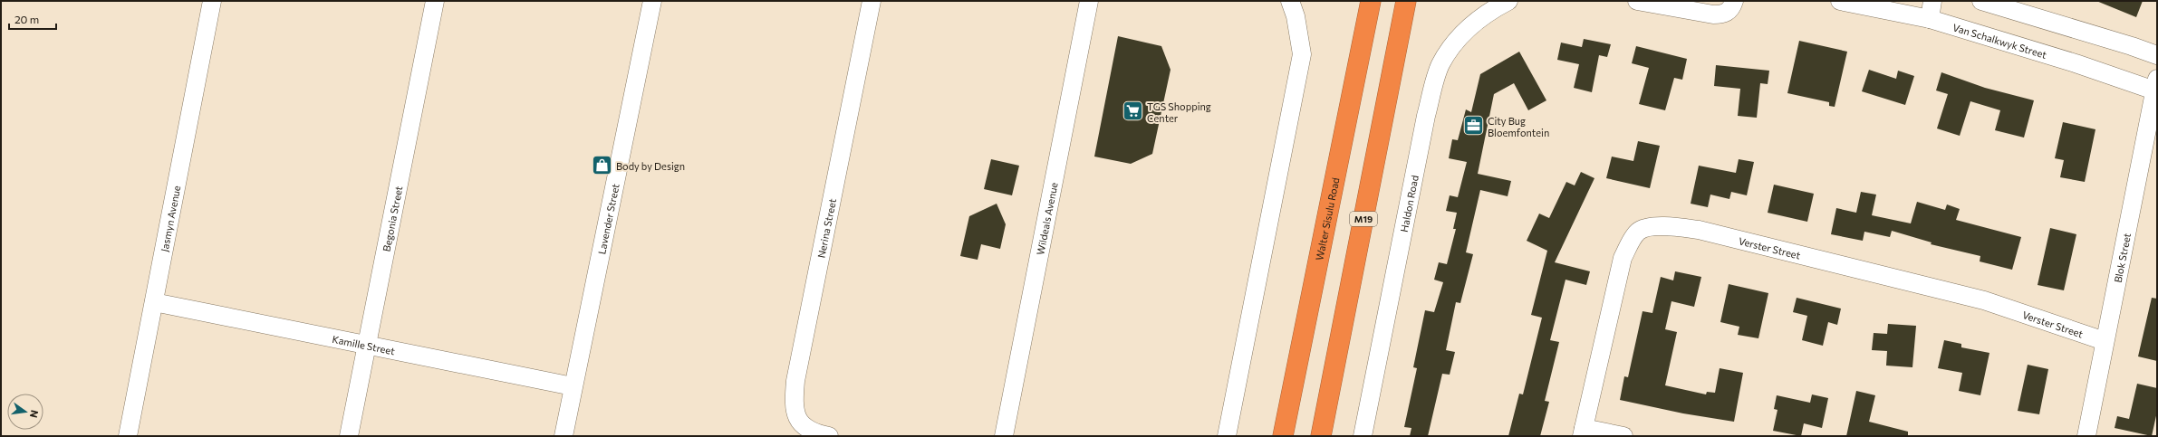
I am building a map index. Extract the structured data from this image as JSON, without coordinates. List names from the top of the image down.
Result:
{
  "streets": {
    "highway": ["Walter Sisulu Road", "M19"],
    "street": [
      "Van Schalkwyk Street",
      "Haldon Road",
      "Lavender Street",
      "Wildeals Avenue",
      "Jasmyn Avenue",
      "Begonia Street",
      "Nerina Street",
      "Verster Street",
      "Blok Street",
      "Kamille Street"
    ]
  },
  "crossings": [
    ["Van Schalkwyk Street", "Blok Street"],
    ["Lavender Street", "Kamille Street"],
    ["Jasmyn Avenue", "Kamille Street"],
    ["Begonia Street", "Kamille Street"],
    ["Verster Street", "Blok Street"]
  ],
  "places": {
    "supermarket": ["TGS Shopping Center"],
    "office": ["City Bug Bloemfontein"],
    "shop": ["Body by Design"]
  },
  "scale_bar": "20 m",
  "north": "right"
}
